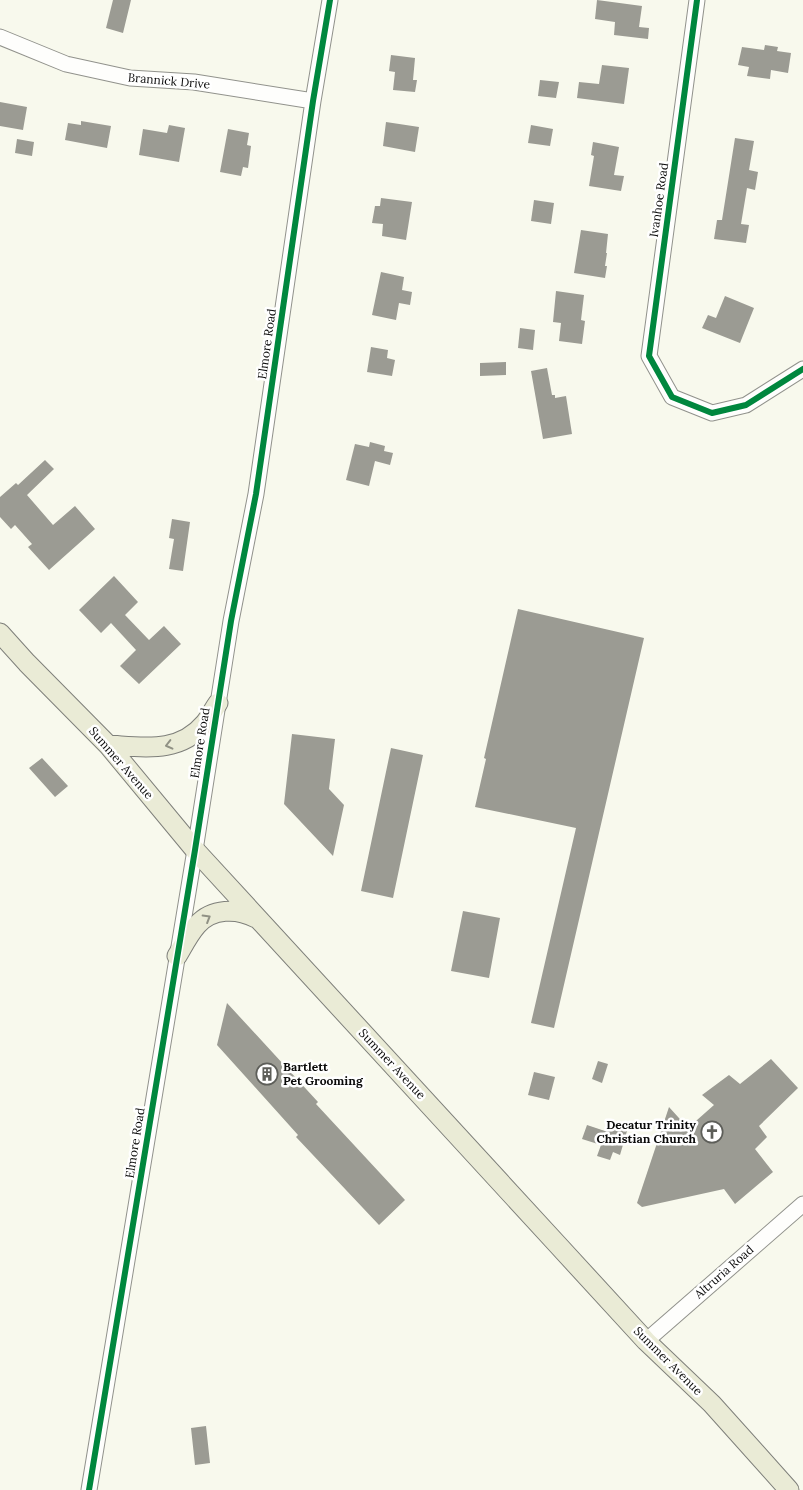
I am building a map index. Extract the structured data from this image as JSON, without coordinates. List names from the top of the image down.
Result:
{
  "streets": {
    "main road": ["Summer Avenue"],
    "street": [
      "Brannick Drive",
      "Ivanhoe Road",
      "Elmore Road",
      "Altruria Road"
    ]
  },
  "crossings": [
    ["Brannick Drive", "Elmore Road"],
    ["Elmore Road", "Summer Avenue"],
    ["Summer Avenue", "Altruria Road"]
  ],
  "places": {
    "building": ["Bartlett Pet Grooming"],
    "church": ["Decatur Trinity Christian Church"]
  }
}
